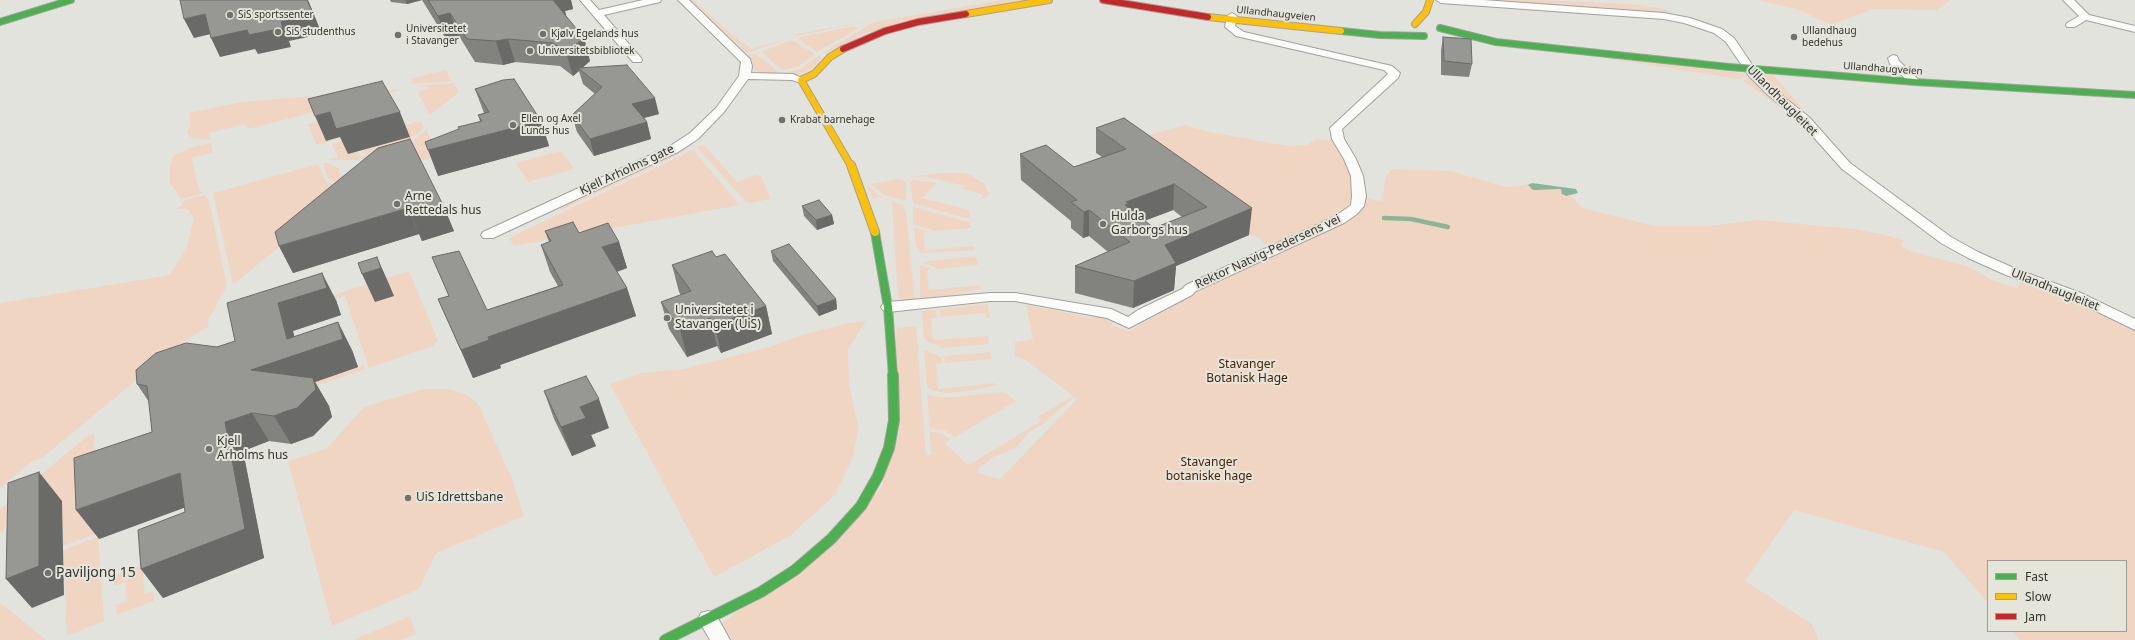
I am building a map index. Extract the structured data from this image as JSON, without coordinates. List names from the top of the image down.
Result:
{
  "streets": {
    "main road": ["Ullandhaugveien"],
    "street": ["Ullandhaugleitet", "Kjell Arholms gate", "Rektor Natvig-Pedersens vei"]
  },
  "crossings": [
    ["Ullandhaugveien", "Rektor Natvig-Pedersens vei"]
  ],
  "parks": ["Stavanger Botanisk Hage", "Stavanger botaniske hage"],
  "places": [
    "SiS sportssenter",
    "SiS studenthus",
    "Kjølv Egelands hus",
    "Universitetet i Stavanger",
    "Ullandhaug bedehus",
    "Universitetsbibliotek",
    "Krabat barnehage",
    "Ellen og Axel Lunds hus",
    "Arne Rettedals hus",
    "Hulda Garborgs hus",
    "Universitetet i Stavanger (UiS)",
    "Kjell Arholms hus",
    "UiS Idrettsbane",
    "Paviljong 15"
  ],
  "legend": ["Fast", "Slow", "Jam"]
}
